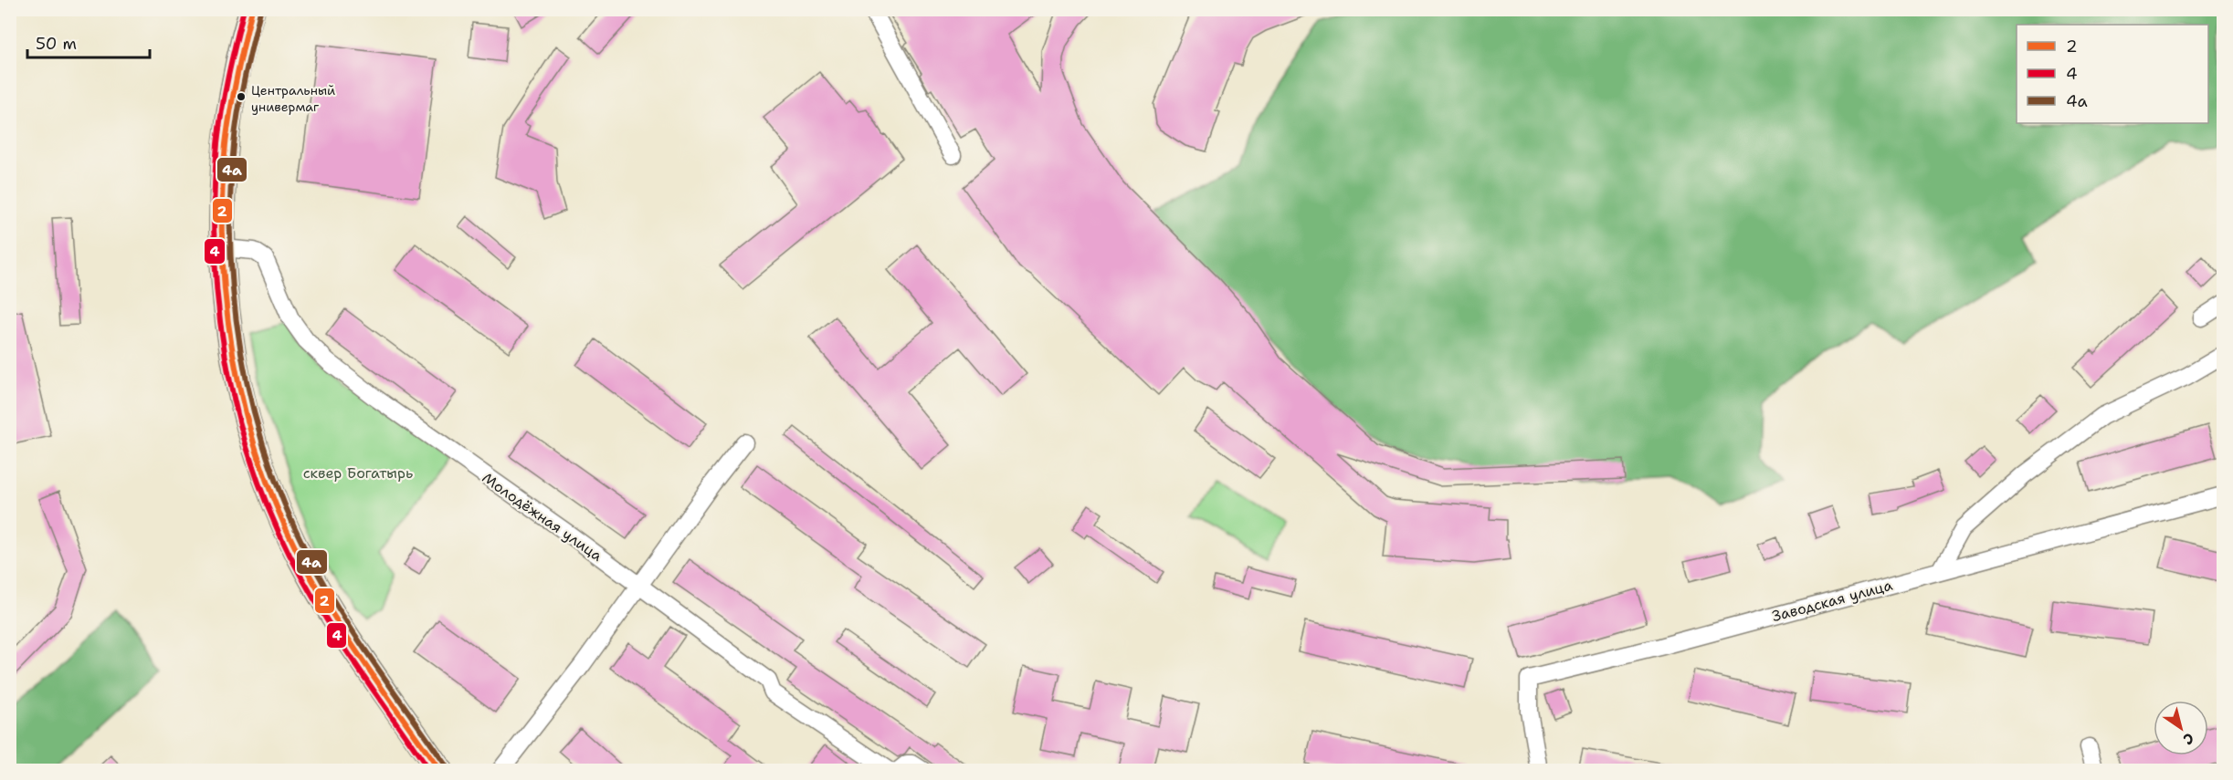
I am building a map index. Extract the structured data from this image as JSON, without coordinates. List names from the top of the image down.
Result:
{
  "streets": {
    "street": ["Молодёжная улица", "Заводская улица"]
  },
  "parks": ["сквер Богатырь"],
  "places": ["Центральный универмаг"],
  "lines": ["transit line 2", "transit line 4", "transit line 4а"],
  "legend": ["2", "4", "4а"],
  "scale_bar": "50 m",
  "north": "bottom right"
}
